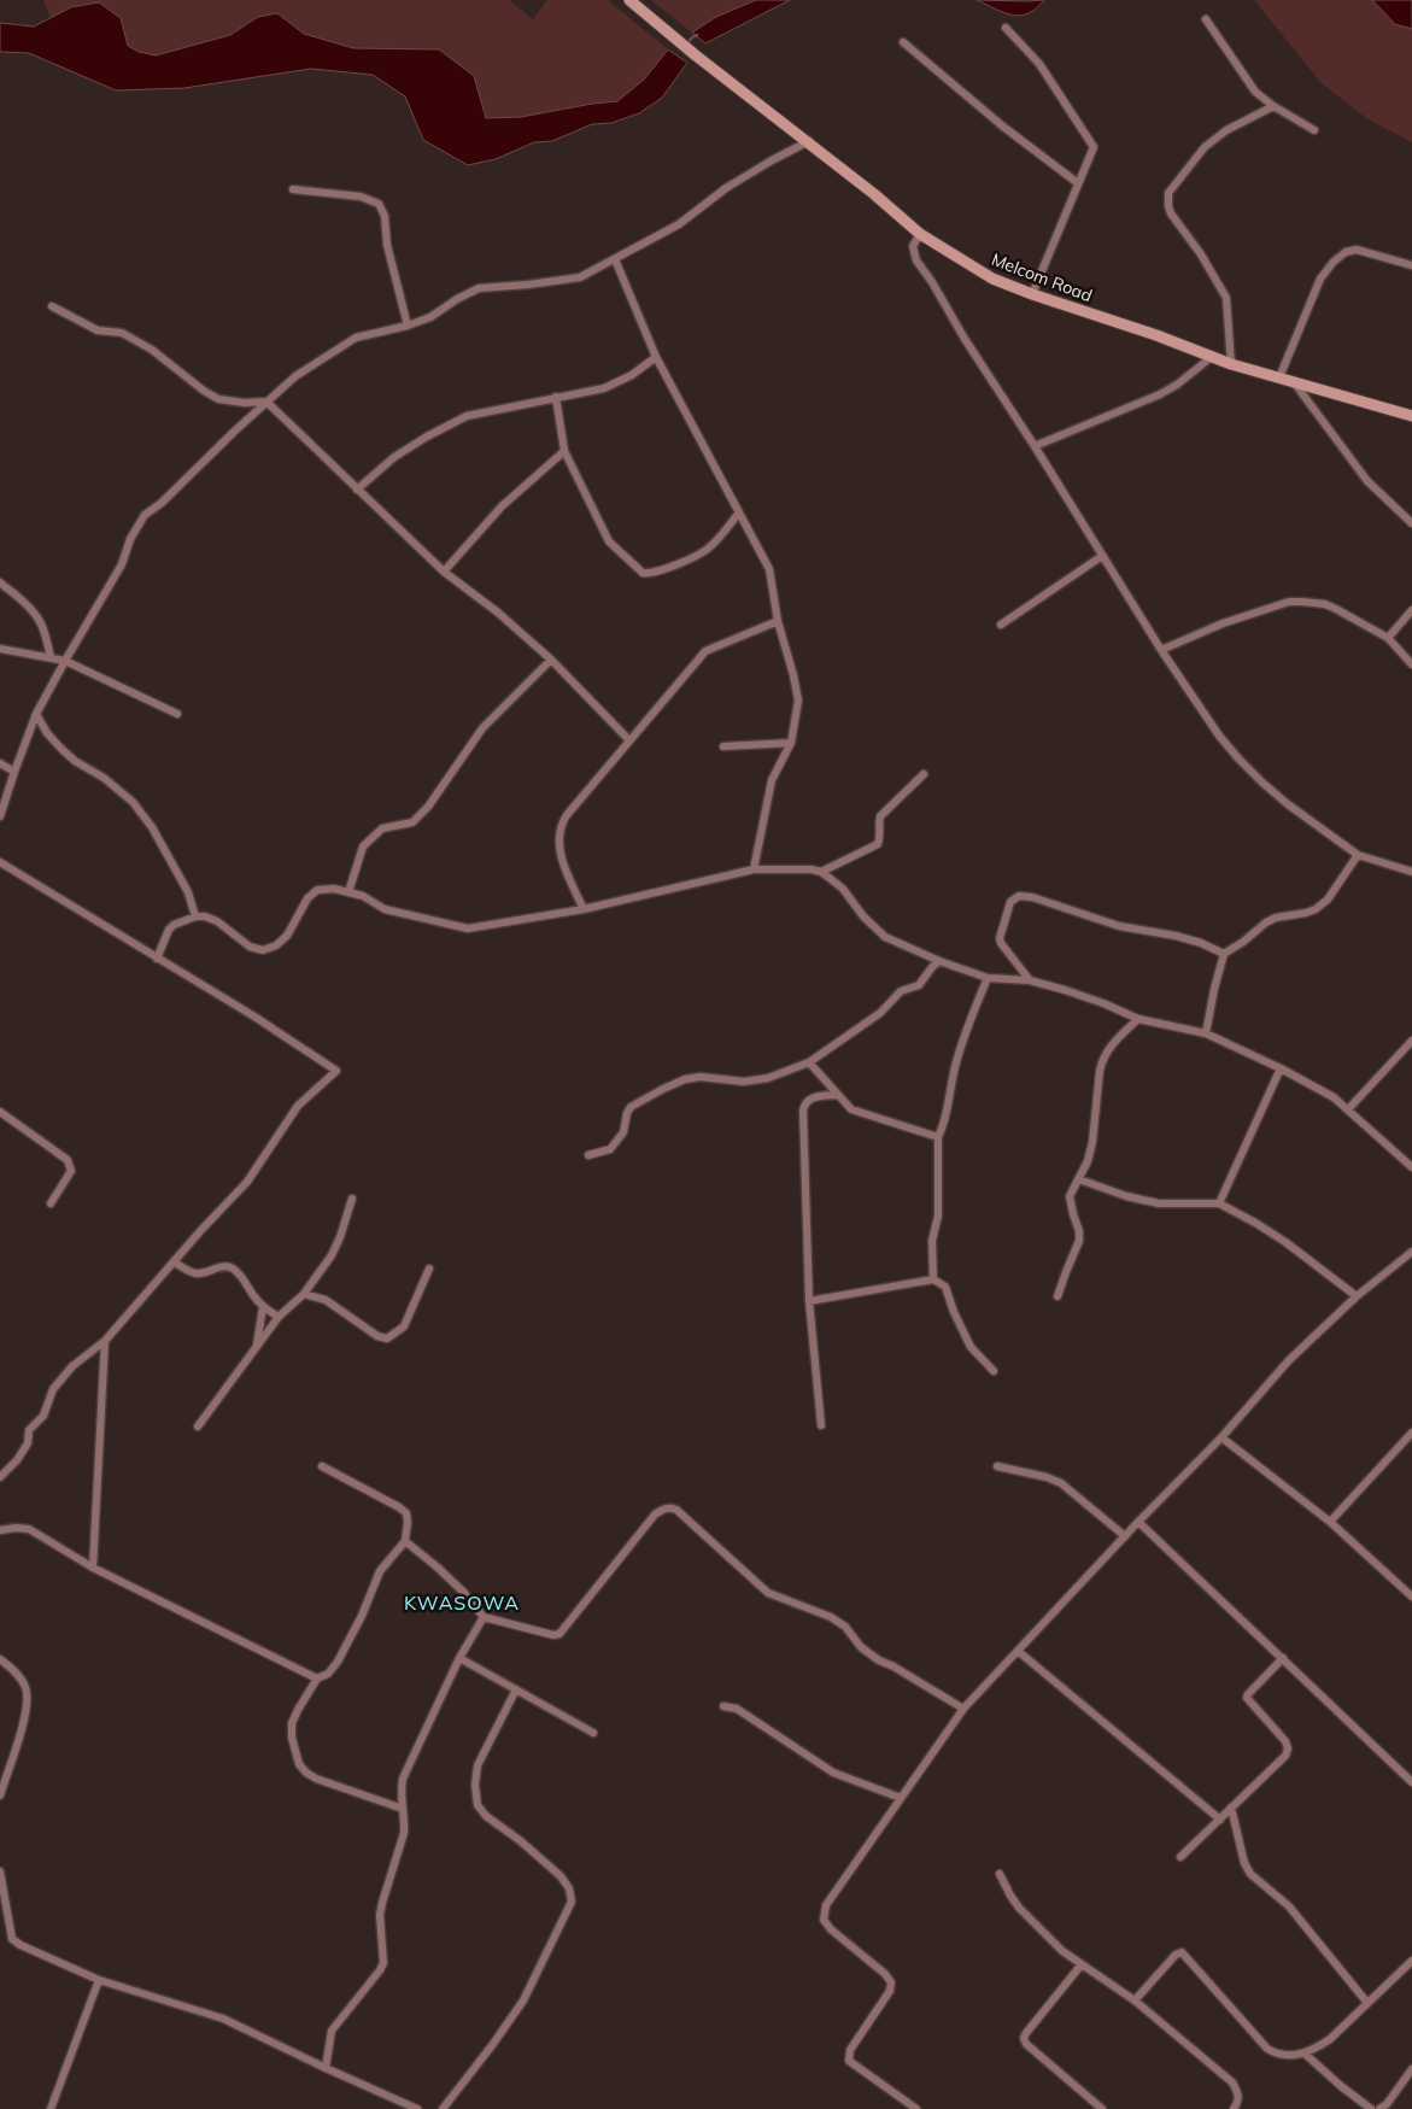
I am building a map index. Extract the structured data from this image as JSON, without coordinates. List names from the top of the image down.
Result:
{
  "streets": {
    "main road": ["Melcom Road"]
  },
  "districts": ["KWASOWA"]
}
